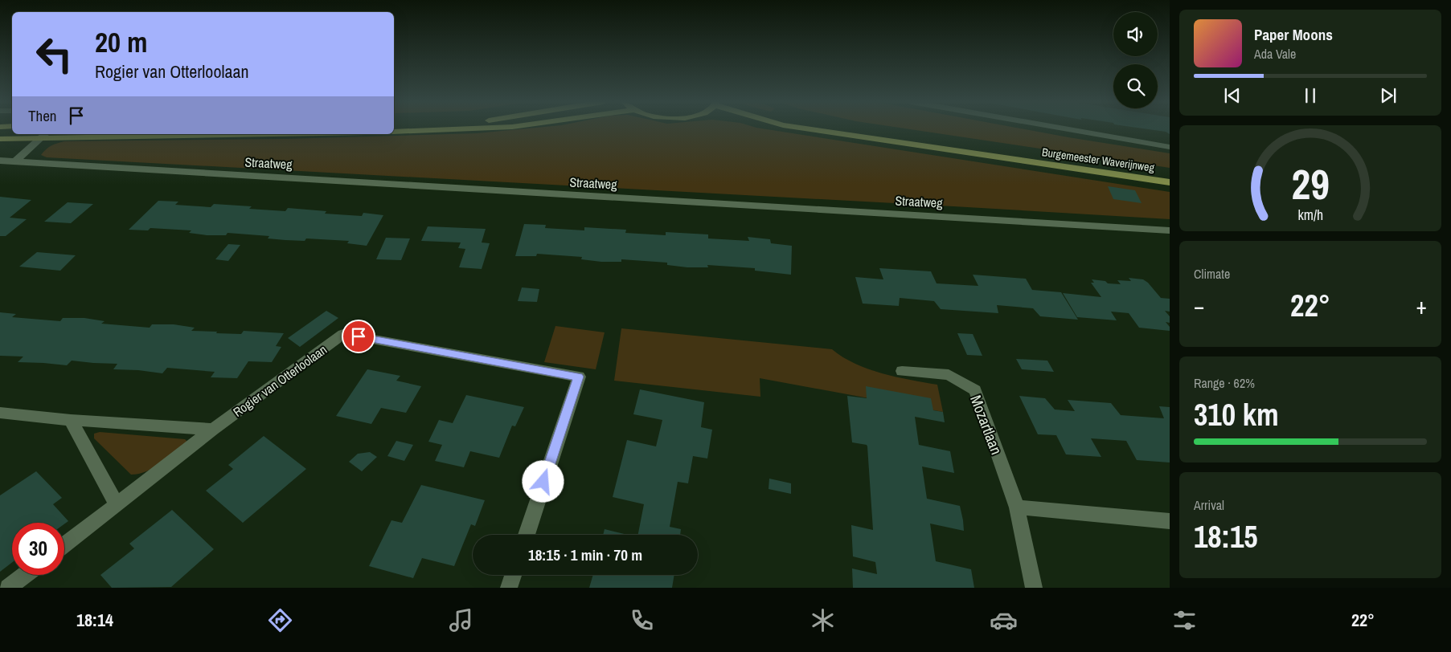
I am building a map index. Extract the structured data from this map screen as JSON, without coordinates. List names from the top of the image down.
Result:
{
  "streets": {
    "main road": ["Burgemeester Waverijnweg"],
    "street": ["Straatweg", "Rogier van Otterloolaan", "Mozartlaan"]
  },
  "page": {
    "turn": ["20 m", "Rogier van Otterloolaan"],
    "song": ["Paper Moons", "Ada Vale"],
    "then": "Then",
    "tile": [
      "Climate",
      ["Range · 62%", "310 km"],
      ["Arrival", "18:15"]
    ],
    "heat": ["−", "22°", "+"],
    "limit": "30",
    "trip": "18:15 · 1 min · 70 m",
    "tabs": ["18:14", "22°"],
    "gauge": ["29", "km/h"]
  }
}
